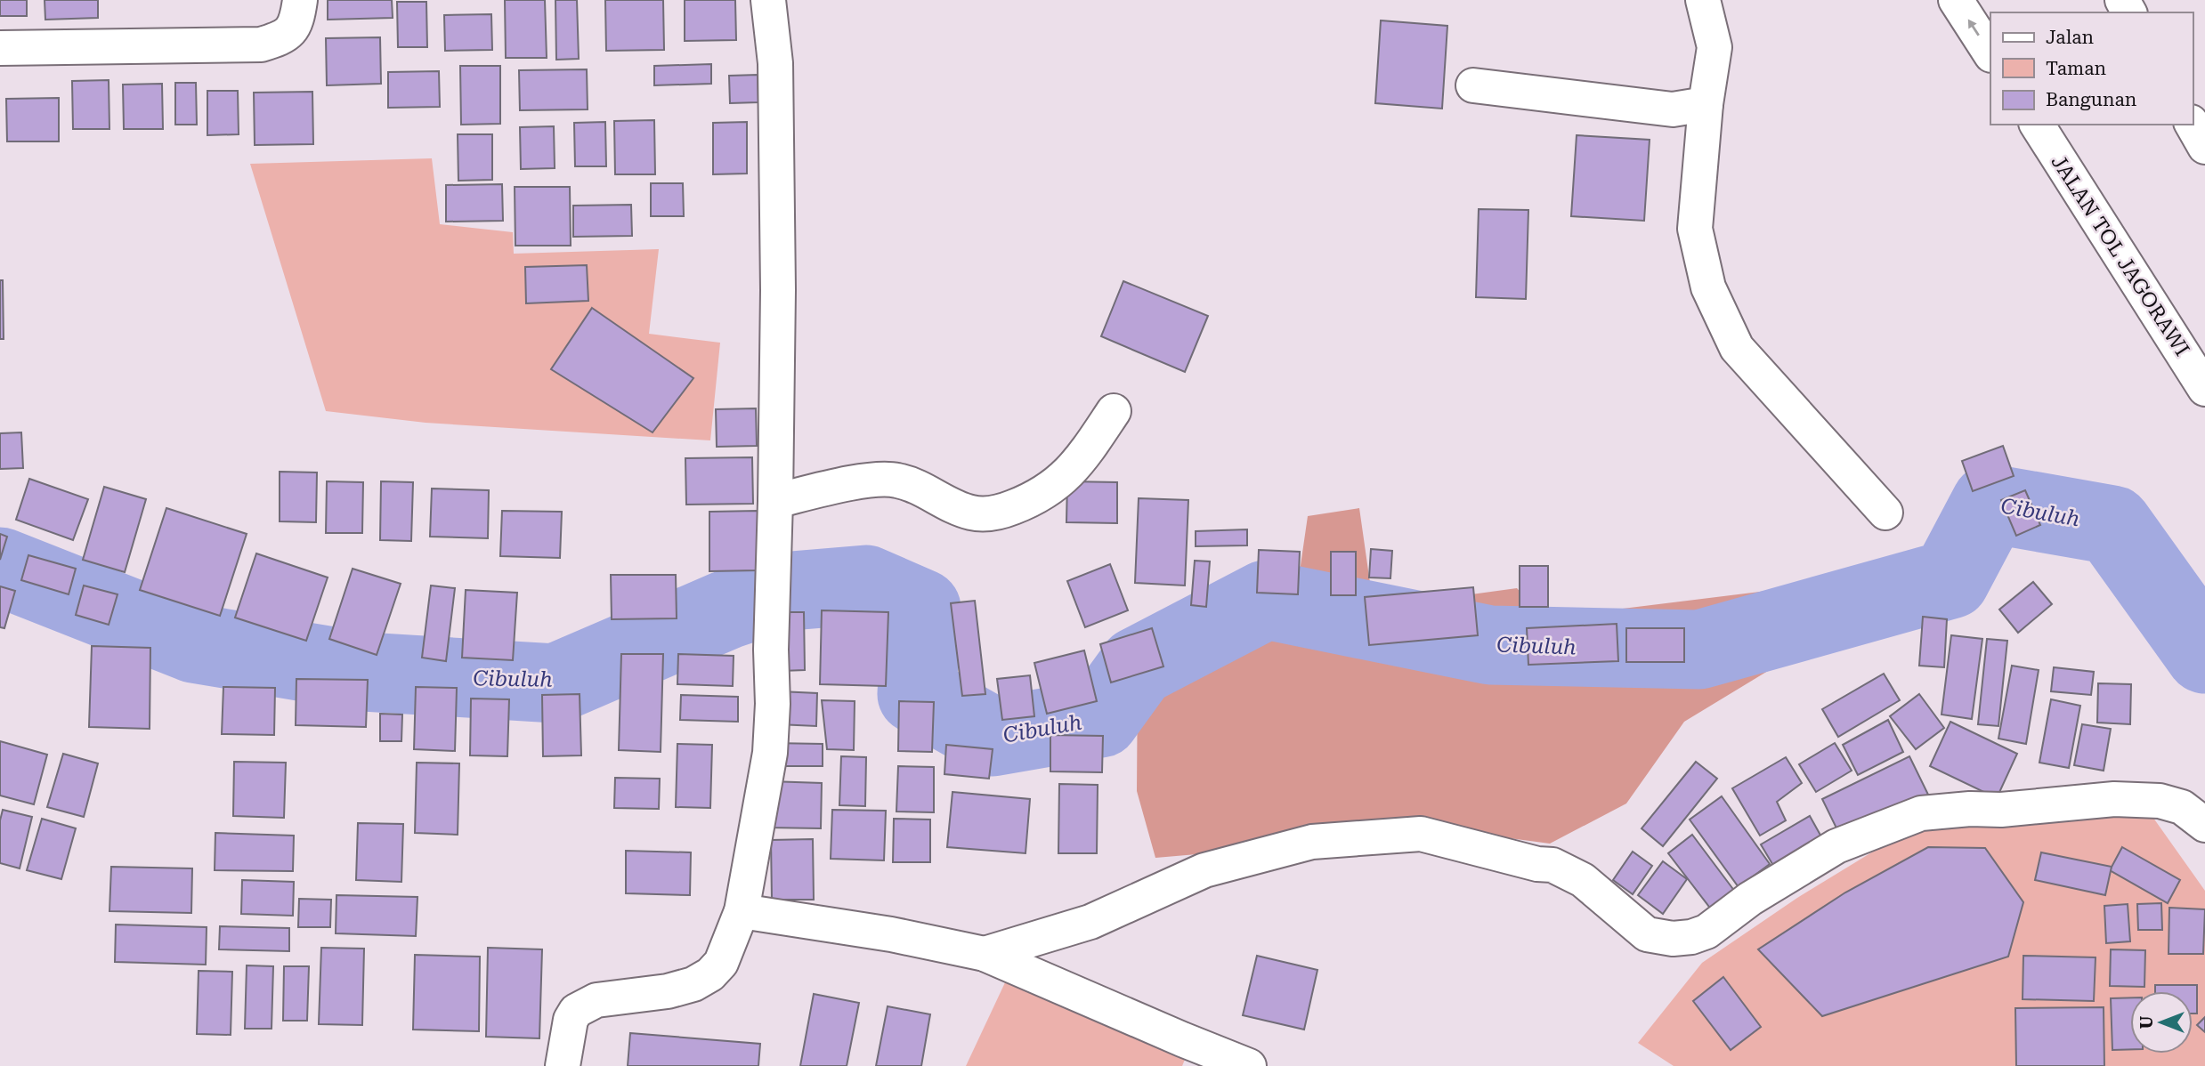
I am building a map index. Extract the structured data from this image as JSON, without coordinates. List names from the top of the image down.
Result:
{
  "streets": {
    "main road": ["JALAN TOL JAGORAWI"]
  },
  "water": ["Cibuluh"],
  "legend": ["Jalan", "Taman", "Bangunan"],
  "north": "left"
}
